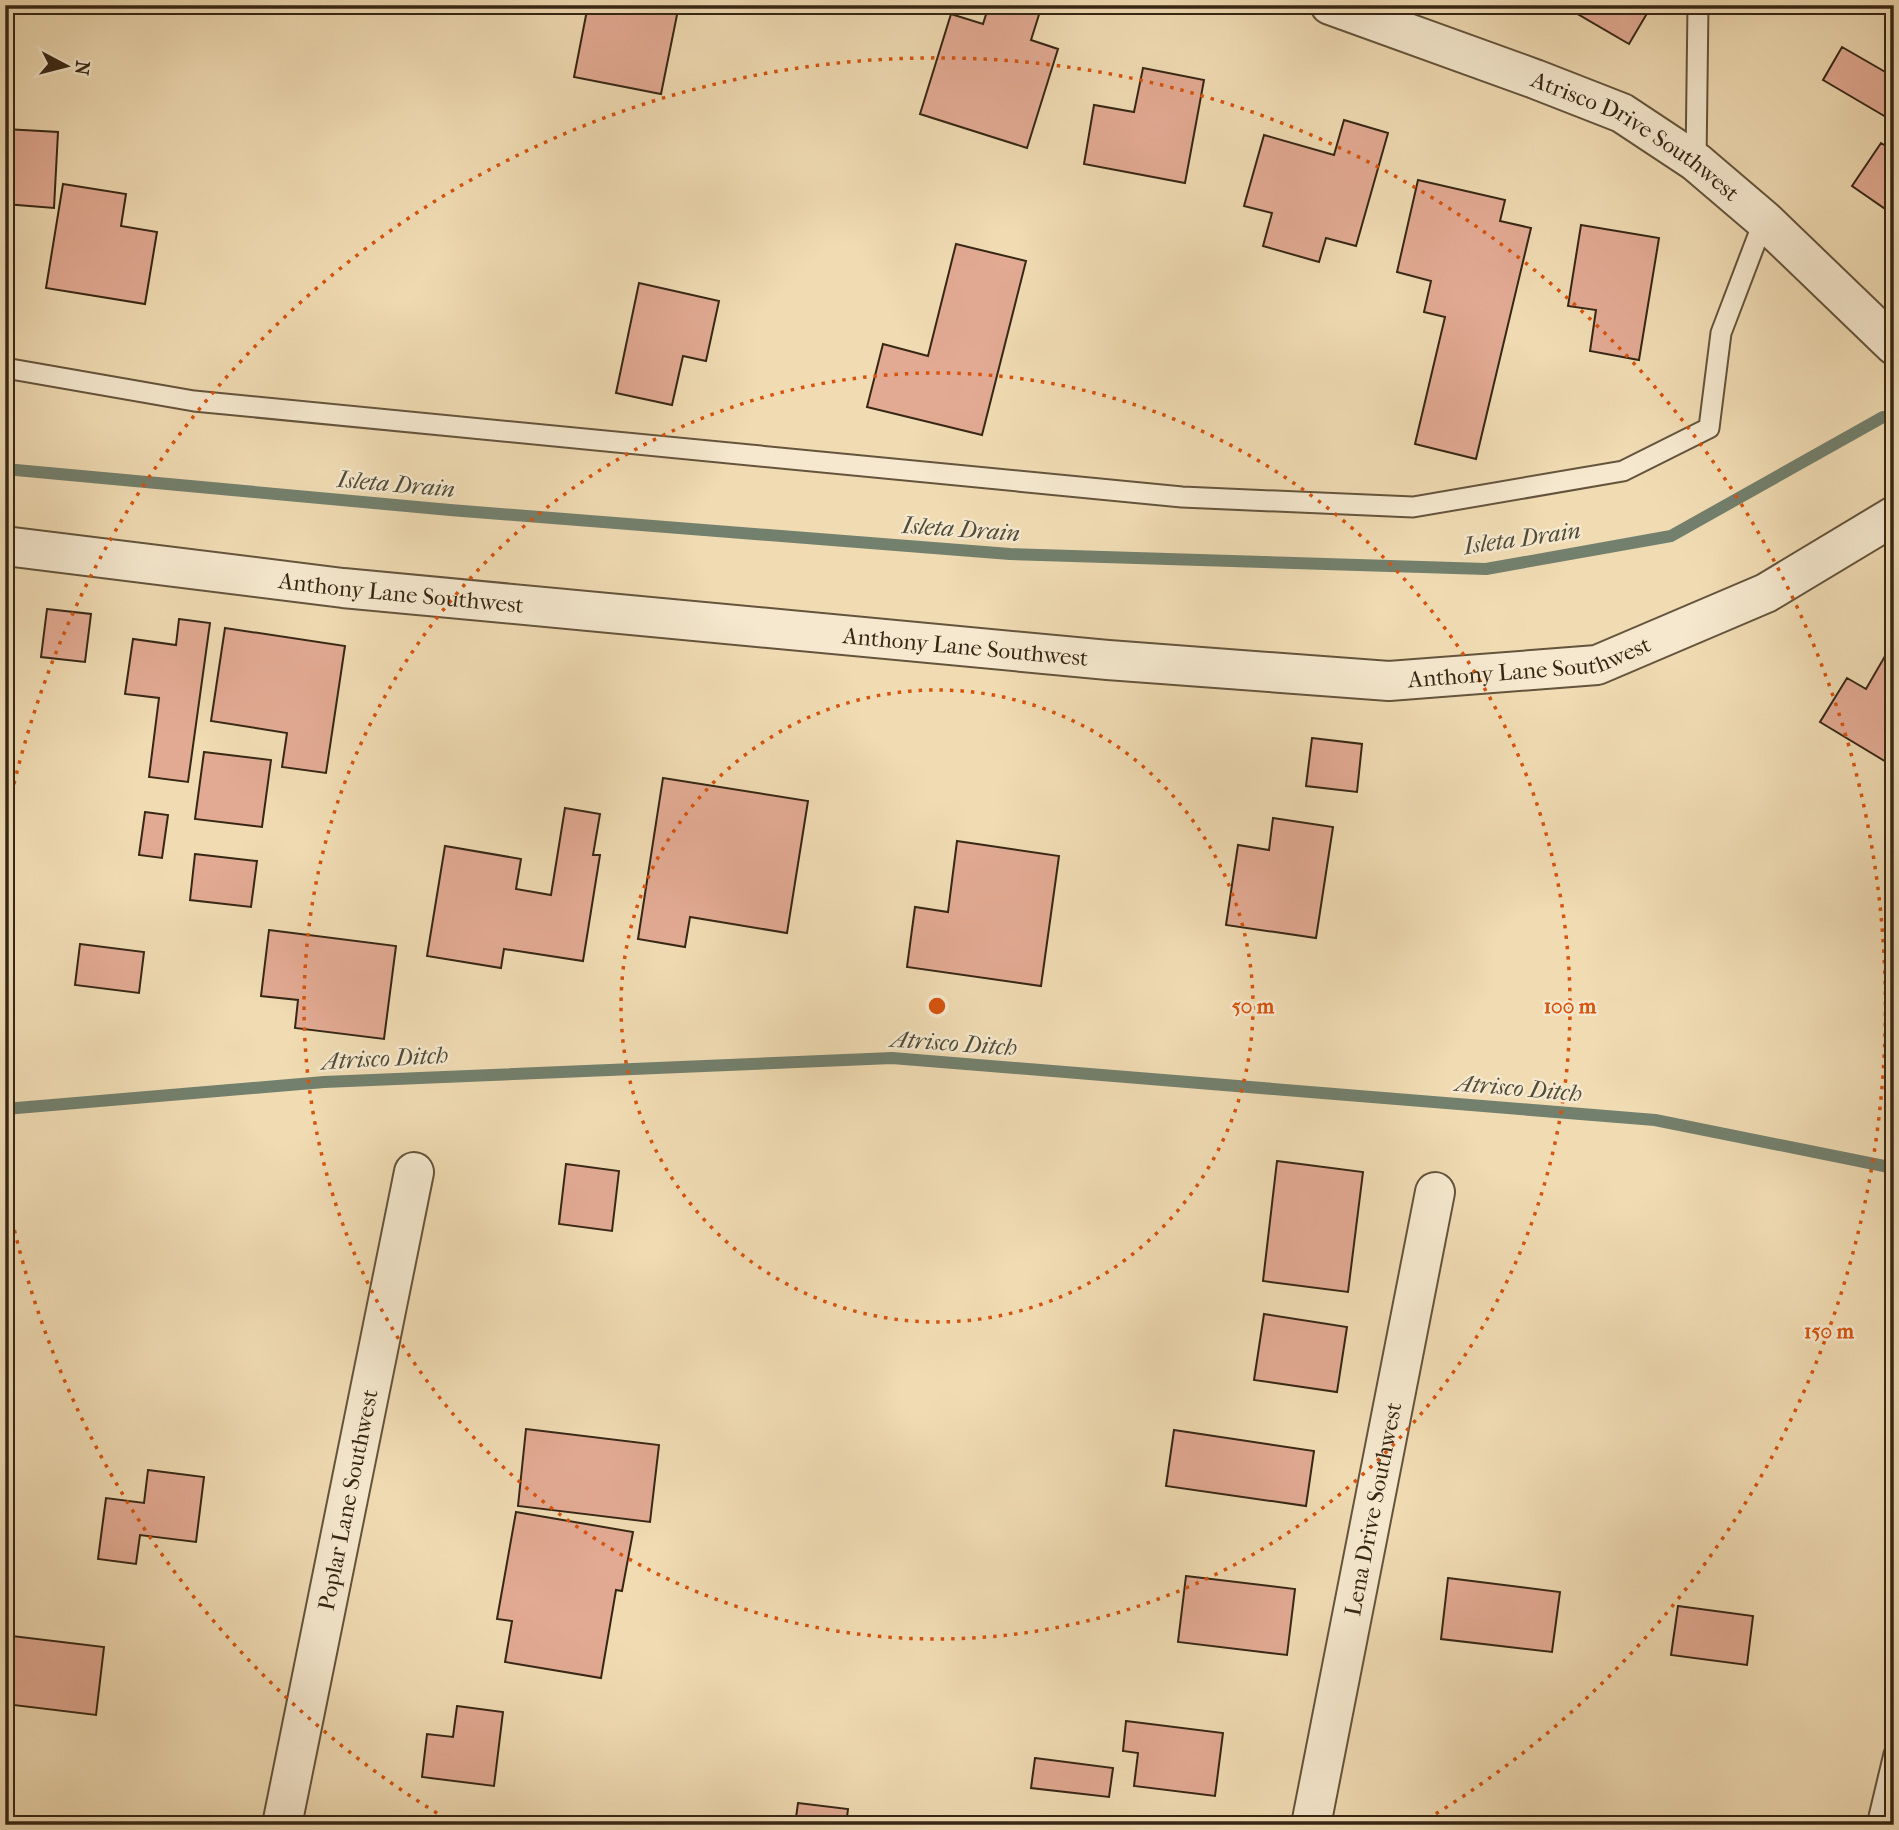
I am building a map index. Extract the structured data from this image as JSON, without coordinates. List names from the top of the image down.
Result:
{
  "streets": {
    "street": [
      "Atrisco Drive Southwest",
      "Anthony Lane Southwest",
      "Poplar Lane Southwest",
      "Lena Drive Southwest"
    ]
  },
  "water": ["Isleta Drain", "Atrisco Ditch"],
  "north": "right",
  "rings": ["50 m", "100 m", "150 m"]
}
